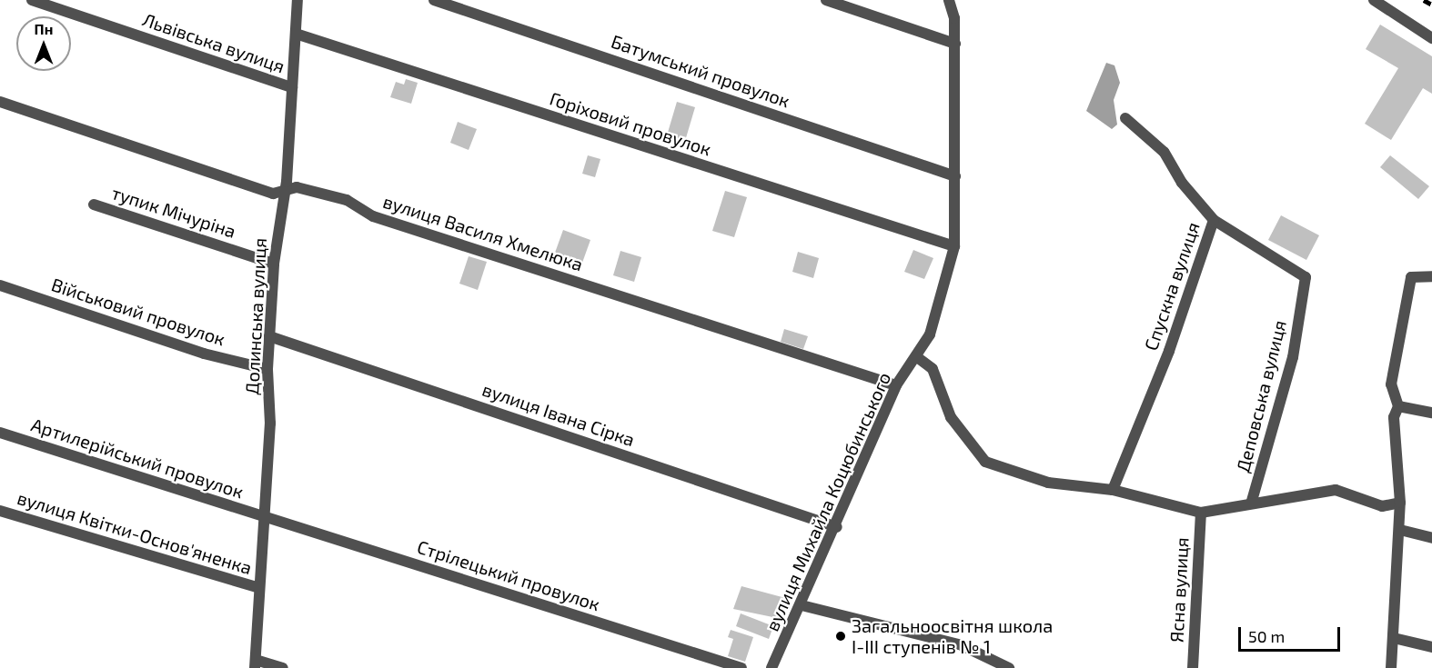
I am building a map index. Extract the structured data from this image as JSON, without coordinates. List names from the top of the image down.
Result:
{
  "streets": {
    "street": [
      "Львівська вулиця",
      "Батумський провулок",
      "Горіховий провулок",
      "тупик Мічуріна",
      "вулиця Василя Хмелюка",
      "Спускна вулиця",
      "Військовий провулок",
      "Долинська вулиця",
      "Деповська вулиця",
      "вулиця Івана Сірка",
      "Артилерійський провулок",
      "вулиця Михайла Коцюбинського",
      "вулиця Квітки-Основ'яненка",
      "Стрілецький провулок",
      "Ясна вулиця"
    ]
  },
  "crossings": [
    ["Львівська вулиця", "Долинська вулиця"],
    ["Батумський провулок", "вулиця Михайла Коцюбинського"],
    ["Горіховий провулок", "Долинська вулиця"],
    ["Горіховий провулок", "вулиця Михайла Коцюбинського"],
    ["тупик Мічуріна", "Долинська вулиця"],
    ["вулиця Василя Хмелюка", "Долинська вулиця"],
    ["вулиця Василя Хмелюка", "вулиця Михайла Коцюбинського"],
    ["Спускна вулиця", "Деповська вулиця"],
    ["Військовий провулок", "Долинська вулиця"],
    ["Долинська вулиця", "вулиця Івана Сірка"],
    ["Долинська вулиця", "Артилерійський провулок"],
    ["Долинська вулиця", "вулиця Квітки-Основ'яненка"],
    ["Долинська вулиця", "Стрілецький провулок"],
    ["вулиця Івана Сірка", "вулиця Михайла Коцюбинського"],
    ["Артилерійський провулок", "Стрілецький провулок"]
  ],
  "places": ["Загальноосвітня школа І-ІІІ ступенів № 1"],
  "scale_bar": "50 m",
  "north": "top"
}
